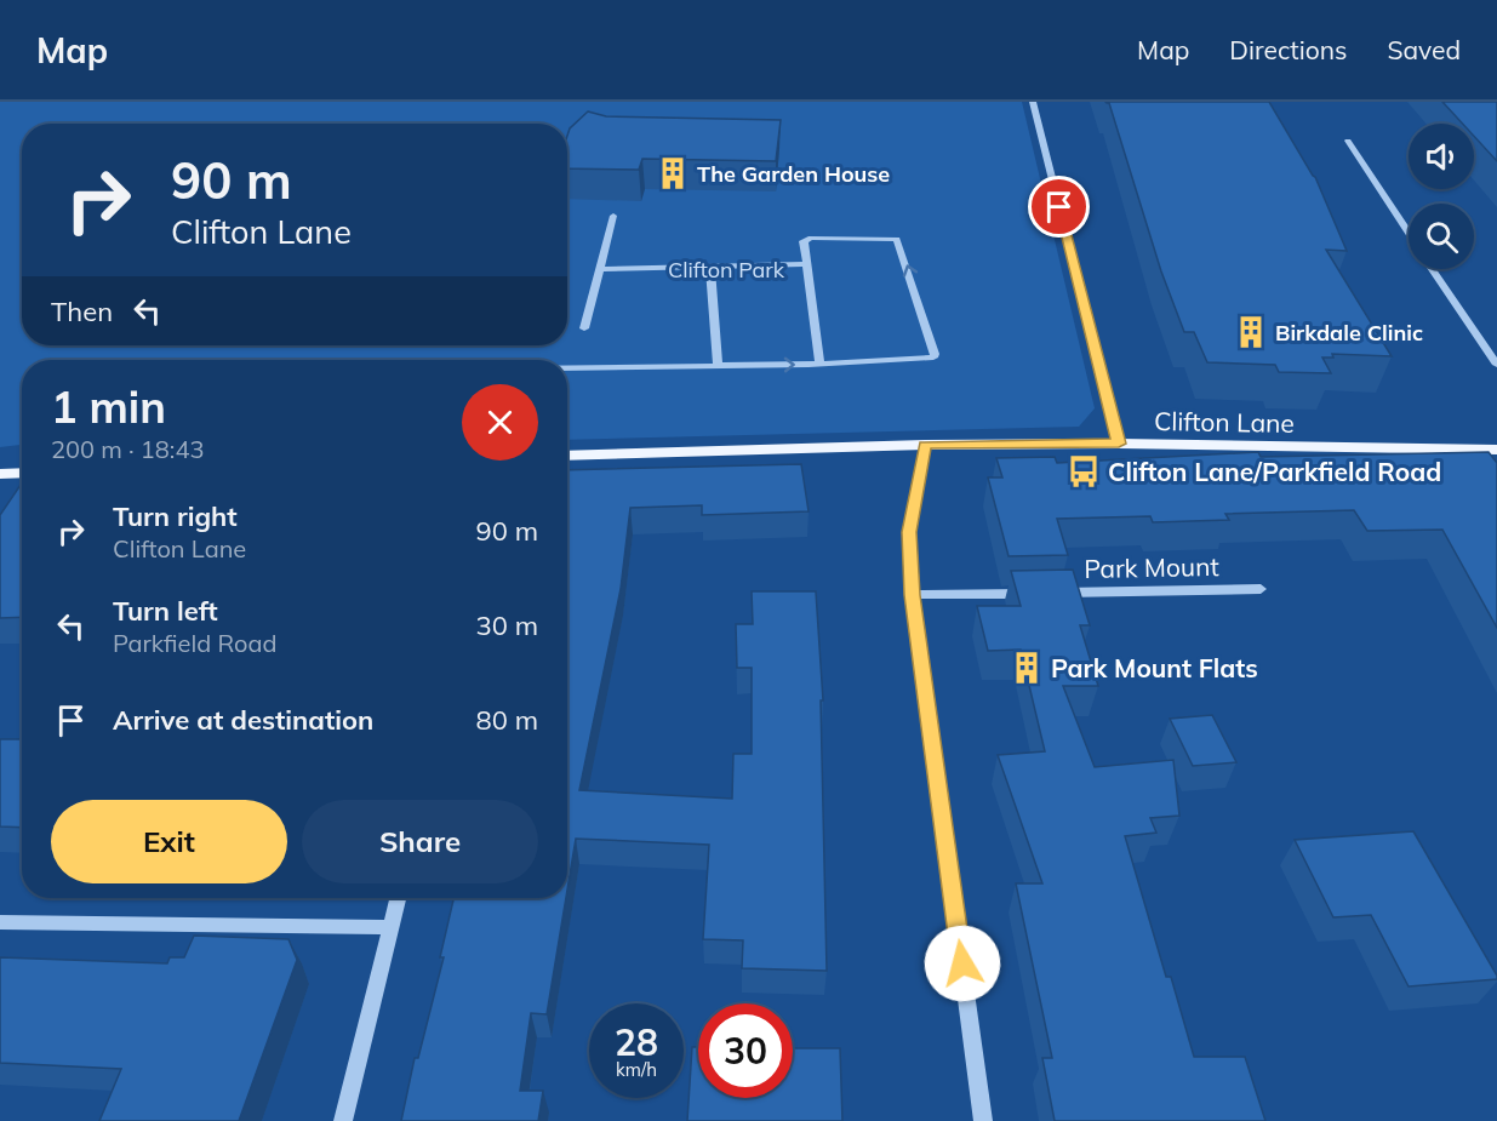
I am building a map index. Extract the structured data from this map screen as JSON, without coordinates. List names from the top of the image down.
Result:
{
  "streets": {
    "main road": ["Clifton Lane"],
    "street": ["Park Mount"]
  },
  "parks": ["Clifton Park"],
  "places": {
    "building": ["The Garden House", "Birkdale Clinic", "Park Mount Flats"],
    "bus stop": ["Clifton Lane/Parkfield Road"]
  },
  "page": {
    "header": "Map",
    "nav": ["Map", "Directions", "Saved"],
    "turn": ["90 m", "Clifton Lane"],
    "then": "Then",
    "heading": ["1 min", "200 m · 18:43"],
    "list": [
      {
        "name": "Turn right",
        "note": "Clifton Lane",
        "value": "90 m"
      },
      {
        "name": "Turn left",
        "note": "Parkfield Road",
        "value": "30 m"
      },
      {
        "name": "Arrive at destination",
        "value": "80 m"
      }
    ],
    "buttons": ["Exit", "Share"],
    "speed": "28 km/h",
    "limit": "30"
  }
}
